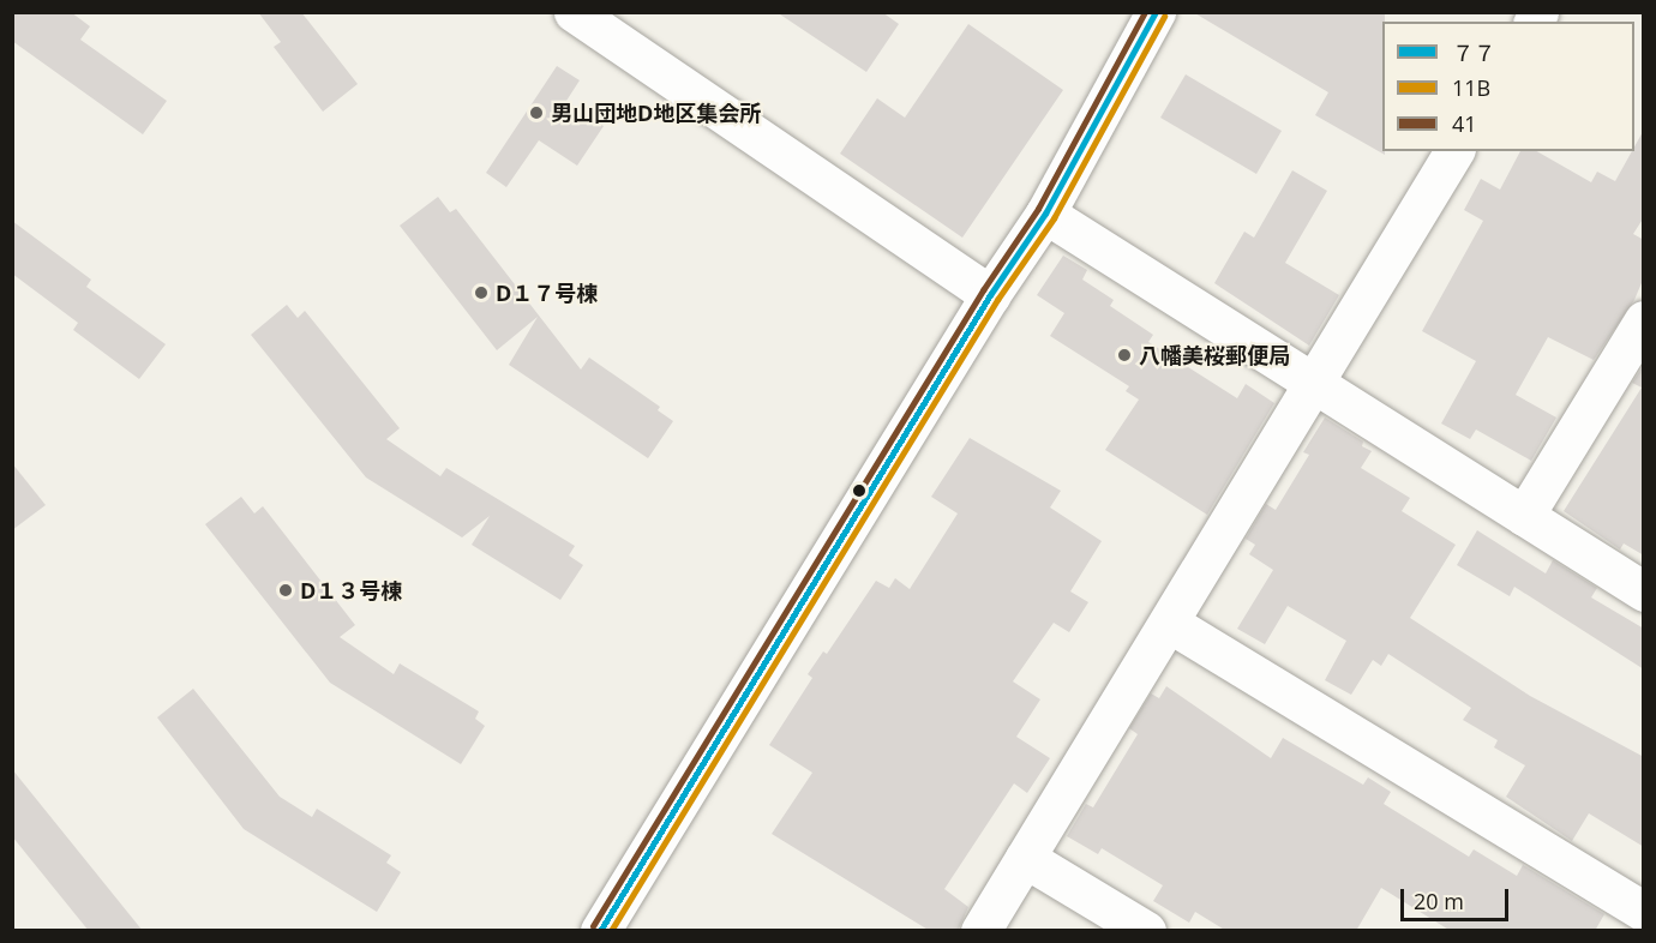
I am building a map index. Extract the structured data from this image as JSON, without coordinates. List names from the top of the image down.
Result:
{
  "places": [
    "男山団地D地区集会所",
    "D１７号棟",
    "八幡美桜郵便局",
    "D１３号棟"
  ],
  "lines": ["transit line ７７", "transit line 41", "transit line 11B"],
  "legend": ["７７", "11B", "41"],
  "scale_bar": "20 m"
}
